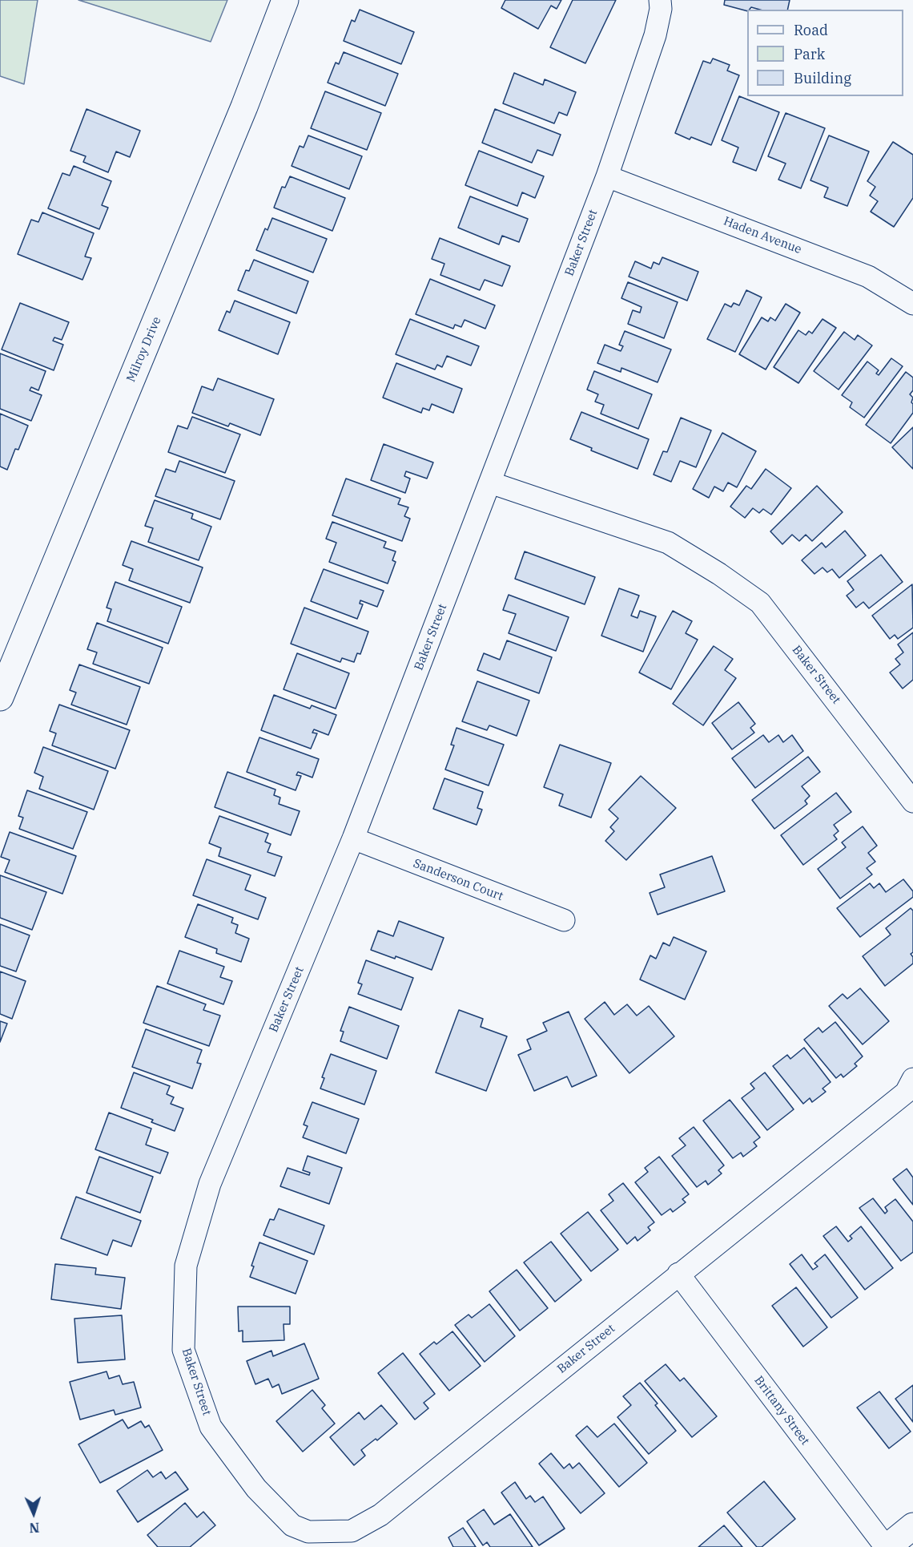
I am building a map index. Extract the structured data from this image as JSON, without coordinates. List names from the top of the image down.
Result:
{
  "streets": {
    "street": [
      "Haden Avenue",
      "Baker Street",
      "Milroy Drive",
      "Sanderson Court",
      "Brittany Street"
    ]
  },
  "crossings": [
    ["Haden Avenue", "Baker Street"],
    ["Baker Street", "Sanderson Court"],
    ["Baker Street", "Brittany Street"]
  ],
  "legend": ["Road", "Park", "Building"],
  "north": "bottom"
}
